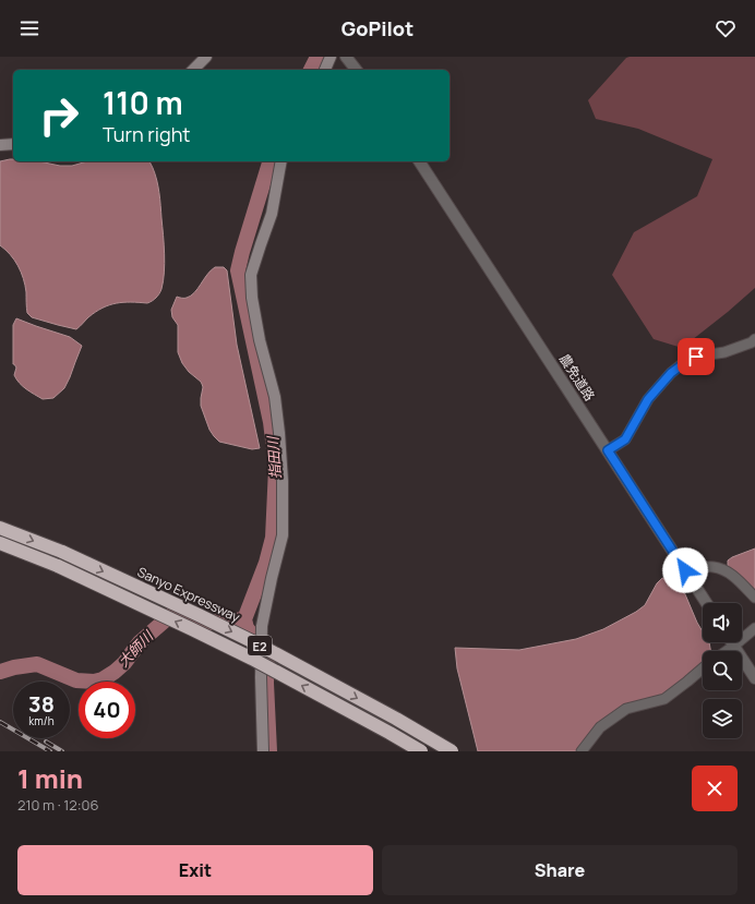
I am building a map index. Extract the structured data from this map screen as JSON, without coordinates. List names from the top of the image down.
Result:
{
  "streets": {
    "highway": ["Sanyo Expressway", "E2"],
    "street": ["農免道路"]
  },
  "water": ["指田川", "大師川"],
  "page": {
    "header": "GoPilot",
    "turn": ["110 m", "Turn right"],
    "speed": "38 km/h",
    "limit": "40",
    "heading": ["1 min", "210 m · 12:06"],
    "buttons": ["Exit", "Share"]
  }
}
